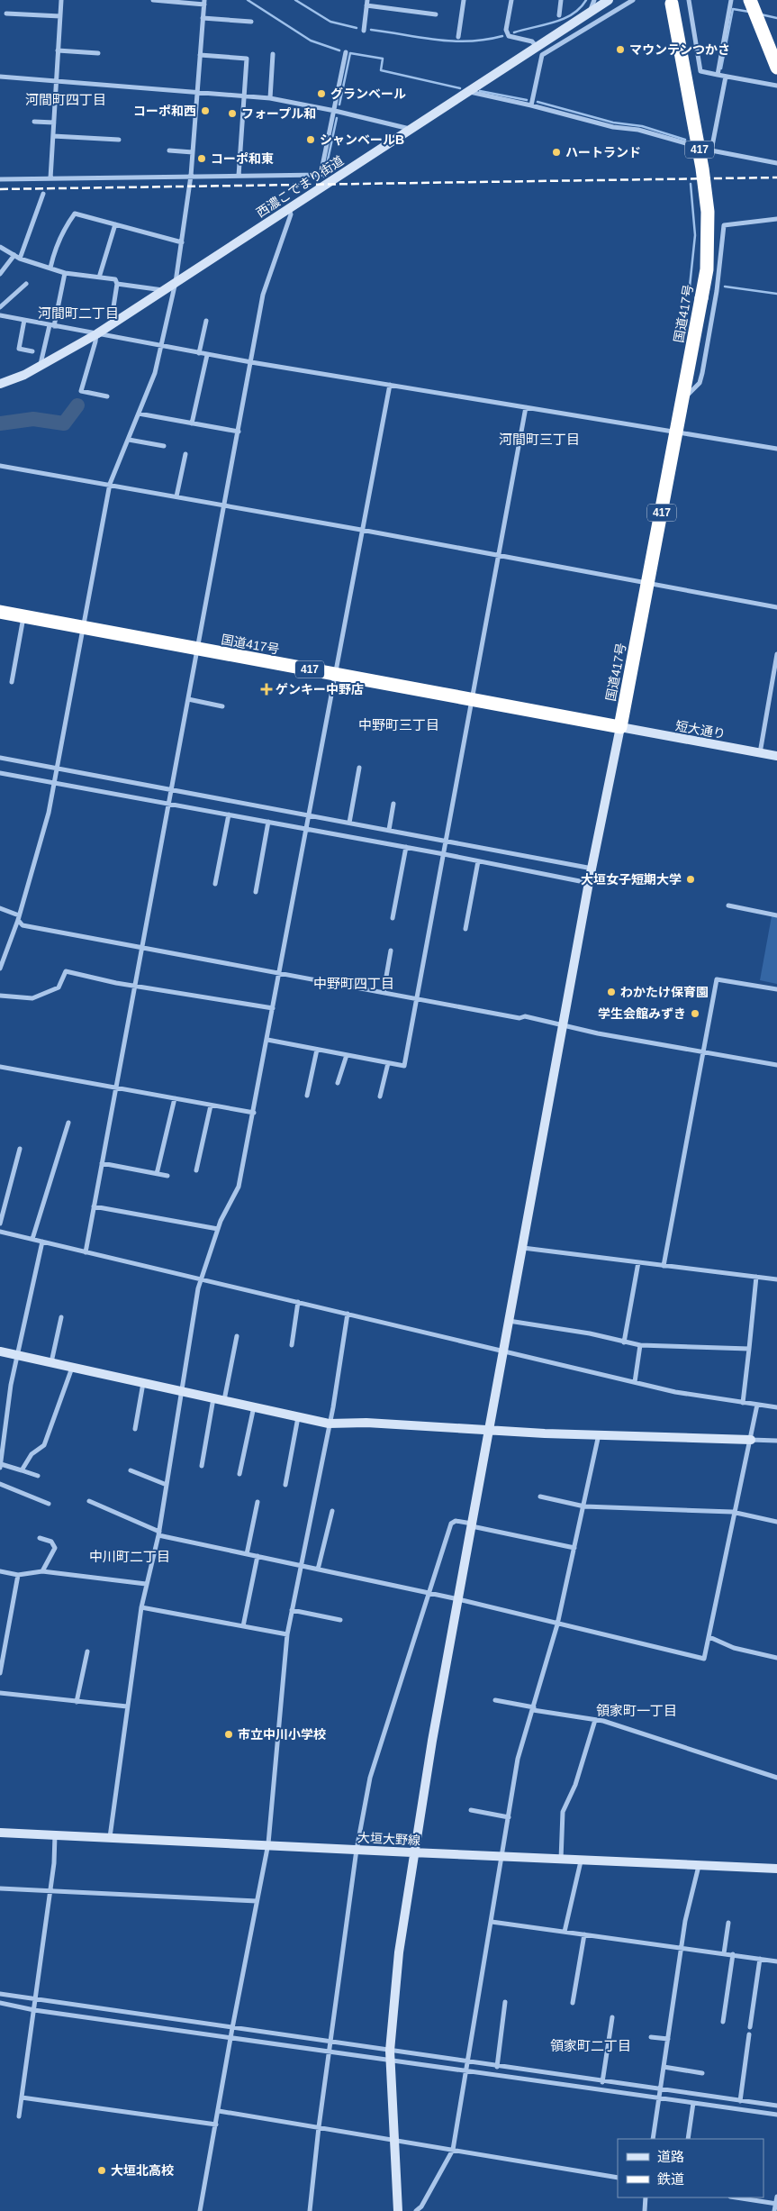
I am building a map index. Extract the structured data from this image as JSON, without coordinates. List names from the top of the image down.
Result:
{
  "streets": {
    "highway": ["417", "国道417号"],
    "street": ["西濃こでまり街道", "短大通り", "大垣大野線"]
  },
  "crossings": [
    ["国道417号", "短大通り"]
  ],
  "districts": [
    "河間町四丁目",
    "河間町二丁目",
    "河間町三丁目",
    "中野町三丁目",
    "中野町四丁目",
    "中川町二丁目",
    "領家町一丁目",
    "領家町二丁目"
  ],
  "places": {
    "other": [
      "マウンテンつかさ",
      "グランベール",
      "コーポ和西",
      "フォープル和",
      "シャンベールB",
      "ハートランド",
      "コーポ和東",
      "大垣女子短期大学",
      "わかたけ保育園",
      "学生会館みずき",
      "市立中川小学校",
      "大垣北高校"
    ],
    "health": ["ゲンキー中野店"]
  },
  "legend": ["道路", "鉄道"]
}
